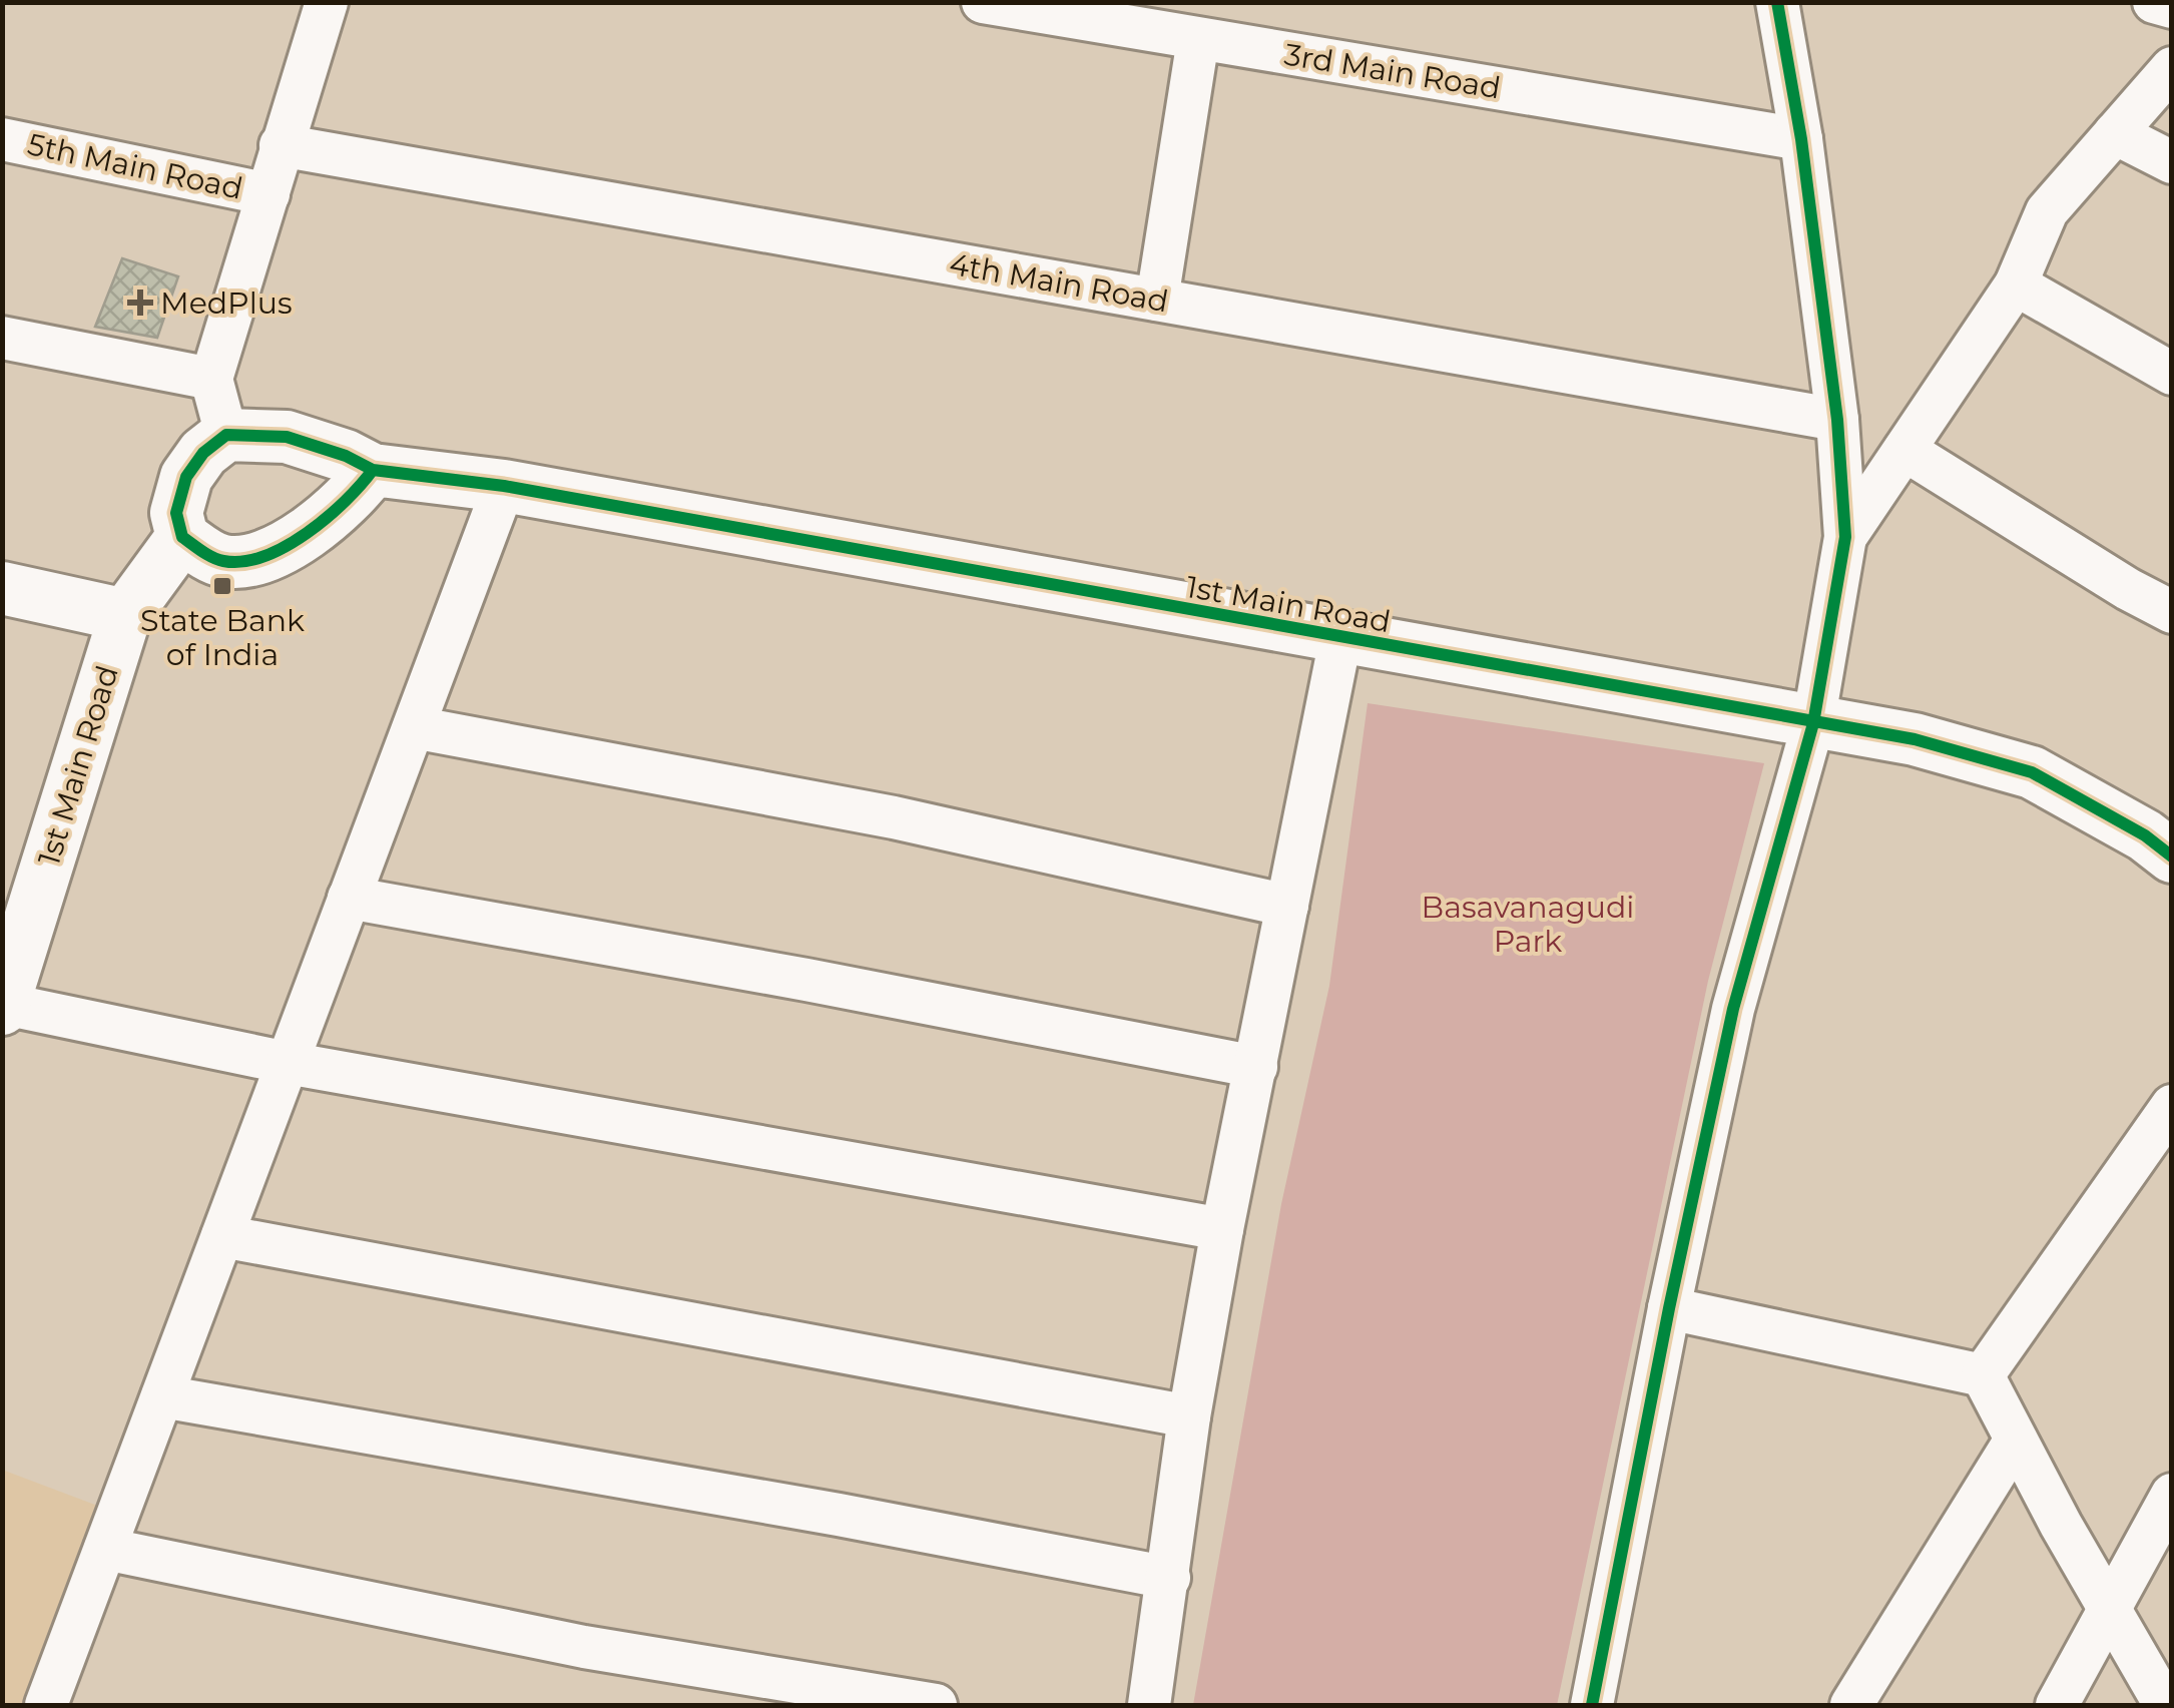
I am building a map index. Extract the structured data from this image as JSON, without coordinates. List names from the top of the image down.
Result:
{
  "streets": {
    "street": [
      "3rd Main Road",
      "5th Main Road",
      "4th Main Road",
      "1st Main Road"
    ]
  },
  "parks": ["Basavanagudi Park"],
  "places": {
    "health": ["MedPlus"],
    "transit": ["State Bank of India"]
  }
}
